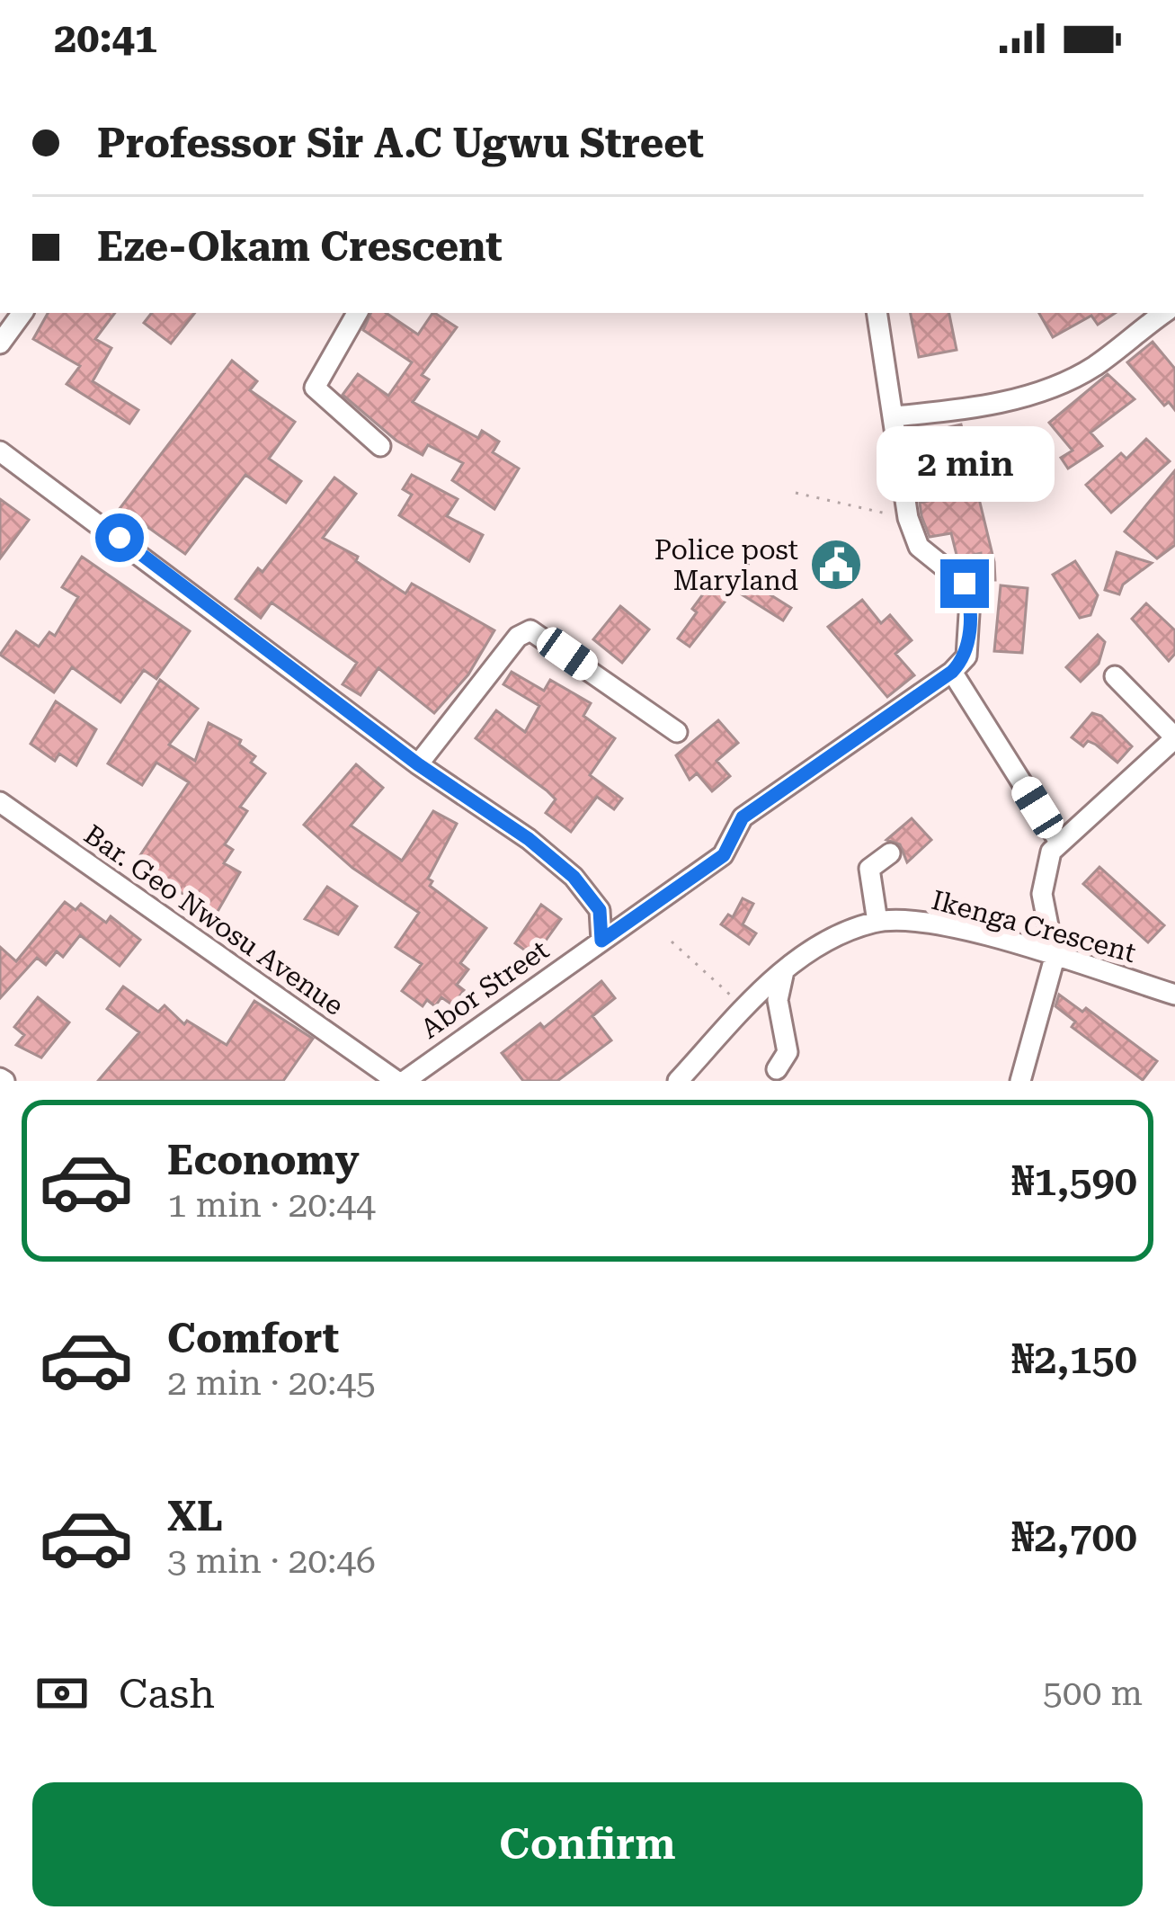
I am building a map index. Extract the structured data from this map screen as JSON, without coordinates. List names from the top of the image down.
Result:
{
  "streets": {
    "street": ["Bar. Geo Nwosu Avenue", "Ikenga Crescent", "Abor Street"]
  },
  "crossings": [
    ["Bar. Geo Nwosu Avenue", "Abor Street"]
  ],
  "places": {
    "public building": ["Police post Maryland"]
  },
  "page": {
    "status": "20:41",
    "banner": ["Professor Sir A.C Ugwu Street", "Eze-Okam Crescent"],
    "bubble": "2 min",
    "list": [
      {
        "name": "Economy",
        "note": "1 min · 20:44",
        "value": "₦1,590"
      },
      {
        "name": "Comfort",
        "note": "2 min · 20:45",
        "value": "₦2,150"
      },
      {
        "name": "XL",
        "note": "3 min · 20:46",
        "value": "₦2,700"
      }
    ],
    "pay": ["Cash", "500 m"],
    "buttons": "Confirm"
  }
}
